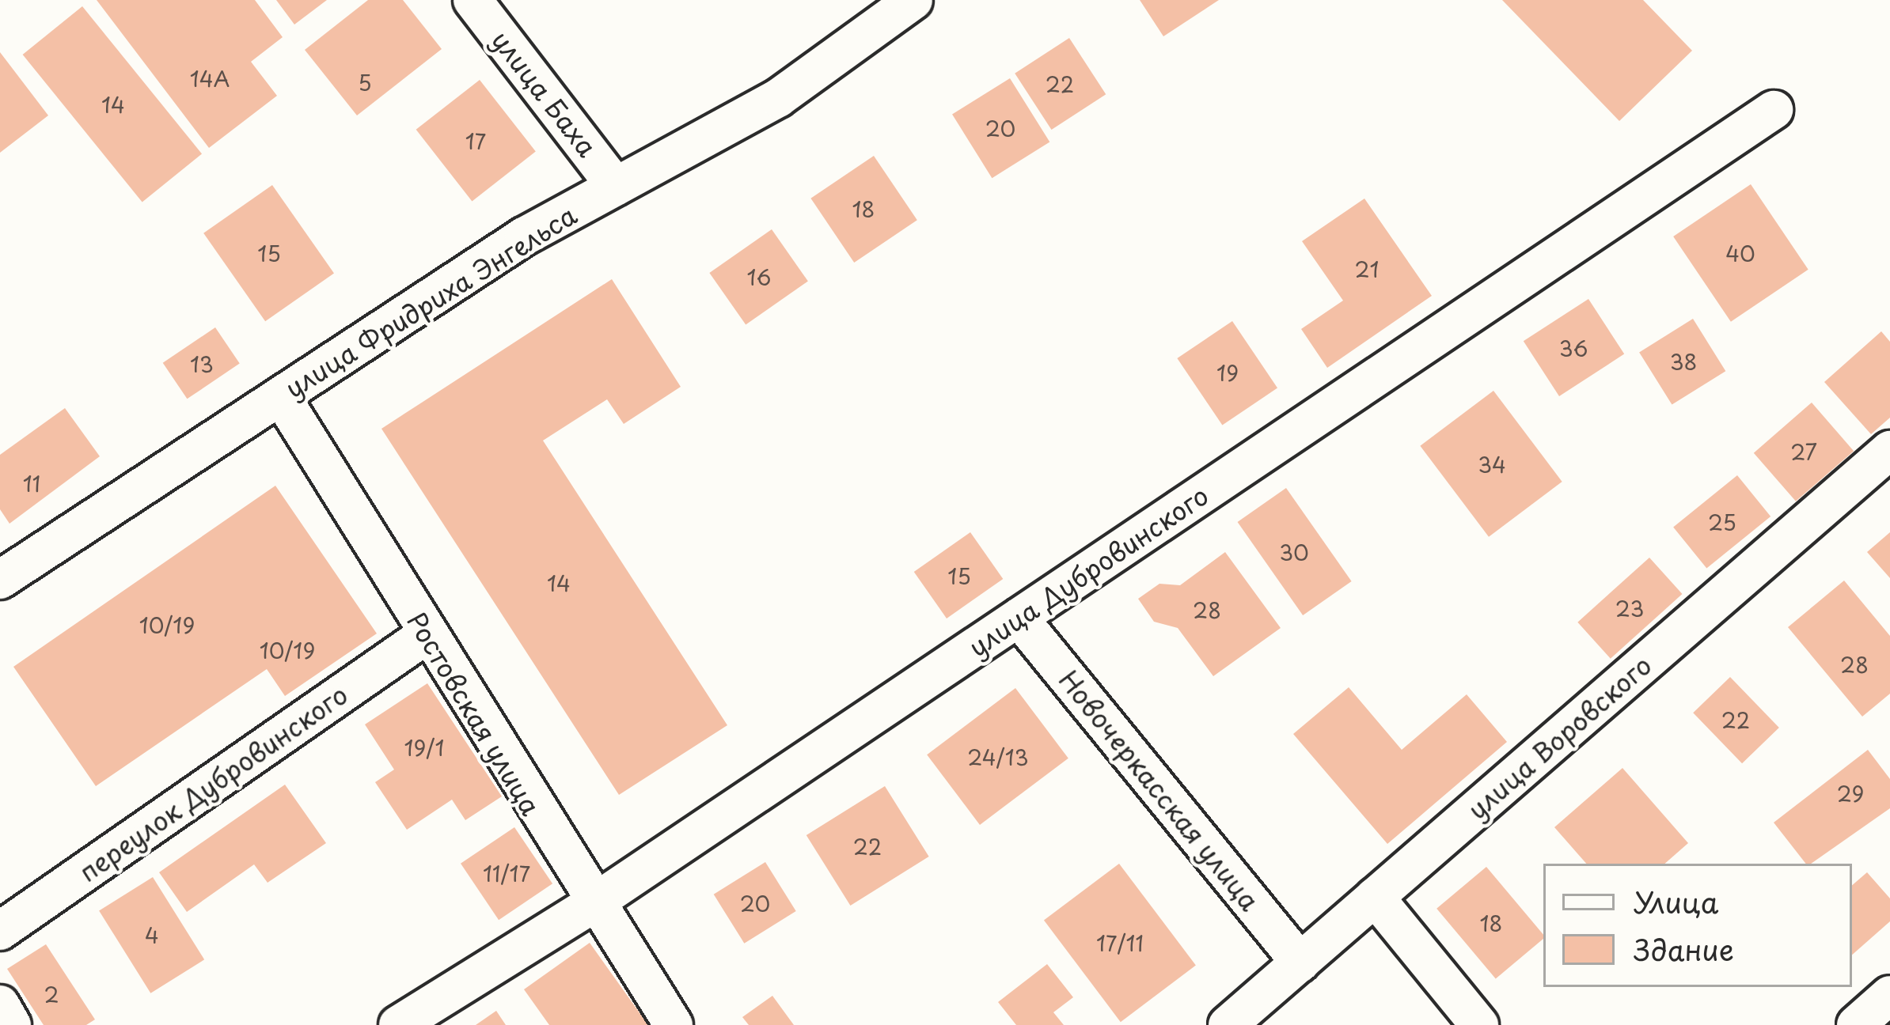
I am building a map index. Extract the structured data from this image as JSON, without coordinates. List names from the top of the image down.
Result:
{
  "streets": {
    "street": [
      "улица Баха",
      "улица Фридриха Энгельса",
      "улица Дубровинского",
      "Ростовская улица",
      "улица Воровского",
      "переулок Дубровинского",
      "Новочеркасская улица"
    ]
  },
  "crossings": [
    ["улица Баха", "улица Фридриха Энгельса"],
    ["улица Фридриха Энгельса", "Ростовская улица"],
    ["улица Дубровинского", "Ростовская улица"],
    ["улица Дубровинского", "Новочеркасская улица"],
    ["Ростовская улица", "переулок Дубровинского"],
    ["улица Воровского", "Новочеркасская улица"]
  ],
  "house_numbers": [
    "14А",
    "5",
    "22",
    "14",
    "20",
    "17",
    "18",
    "15",
    "40",
    "21",
    "16",
    "36",
    "38",
    "13",
    "19",
    "27",
    "34",
    "11",
    "25",
    "30",
    "15",
    "14",
    "23",
    "28",
    "10/19",
    "10/19",
    "28",
    "22",
    "19/1",
    "24/13",
    "29",
    "22",
    "11/17",
    "20",
    "18",
    "4",
    "17/11",
    "2"
  ],
  "legend": ["Улица", "Здание"]
}
